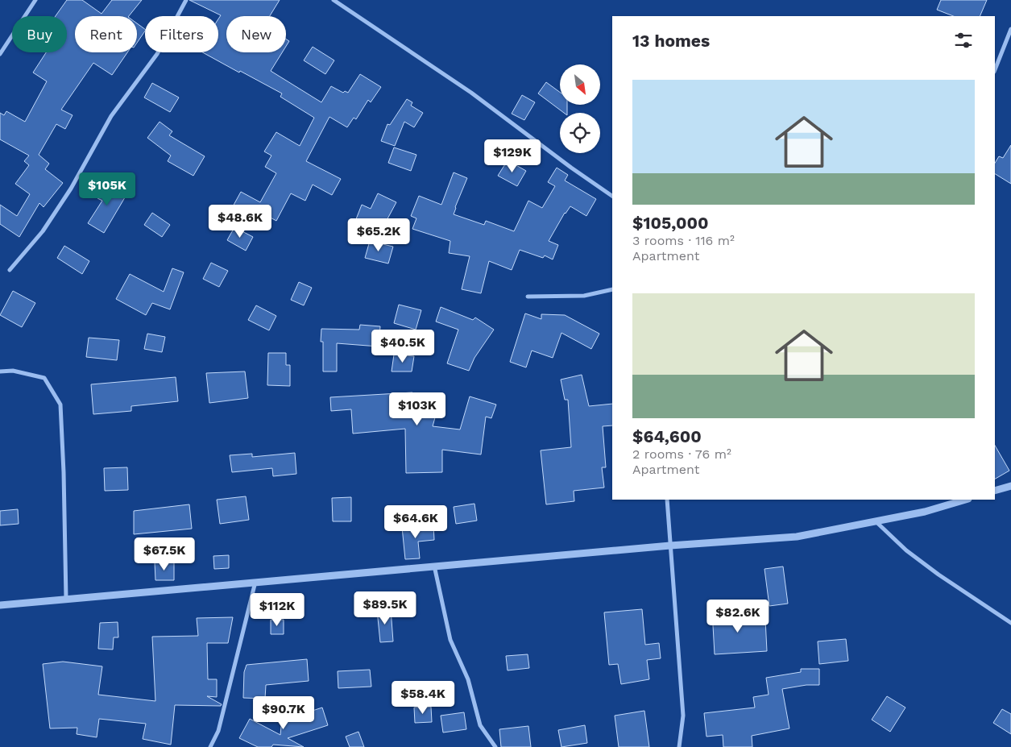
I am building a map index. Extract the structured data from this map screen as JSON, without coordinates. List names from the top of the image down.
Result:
{
  "north": "bottom right",
  "page": {
    "chip": [
      "Buy",
      "Rent",
      "Filters",
      "New"
    ],
    "heading": "13 homes",
    "list": [
      {
        "name": "$105,000",
        "note": "3 rooms · 116 m² · Apartment"
      },
      {
        "name": "$64,600",
        "note": "2 rooms · 76 m² · Apartment"
      }
    ],
    "price": [
      "$129K",
      "$105K",
      "$48.6K",
      "$65.2K",
      "$40.5K",
      "$103K",
      "$64.6K",
      "$67.5K",
      "$89.5K",
      "$112K",
      "$82.6K",
      "$58.4K",
      "$90.7K"
    ]
  }
}
